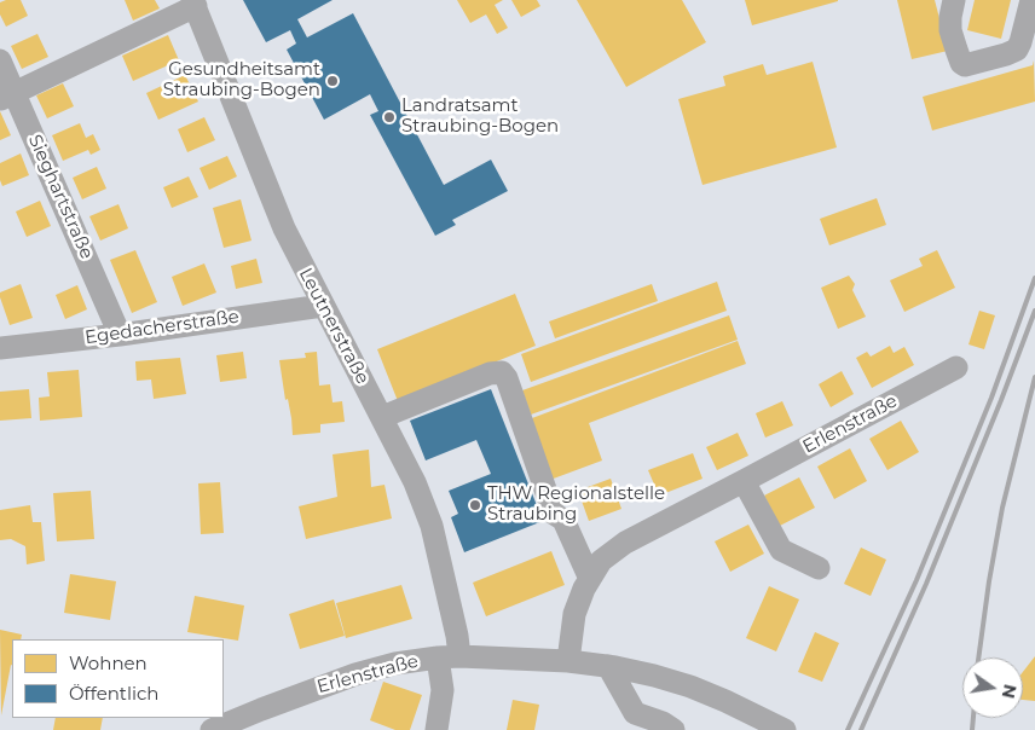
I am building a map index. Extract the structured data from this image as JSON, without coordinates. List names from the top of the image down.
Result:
{
  "streets": {
    "street": [
      "Sieghartstraße",
      "Leutnerstraße",
      "Egedacherstraße",
      "Erlenstraße"
    ]
  },
  "crossings": [
    ["Sieghartstraße", "Egedacherstraße"],
    ["Leutnerstraße", "Egedacherstraße"],
    ["Leutnerstraße", "Erlenstraße"]
  ],
  "places": ["Gesundheitsamt Straubing-Bogen", "Landratsamt Straubing-Bogen", "THW Regionalstelle Straubing"],
  "legend": ["Wohnen", "Öffentlich"],
  "north": "right"
}
